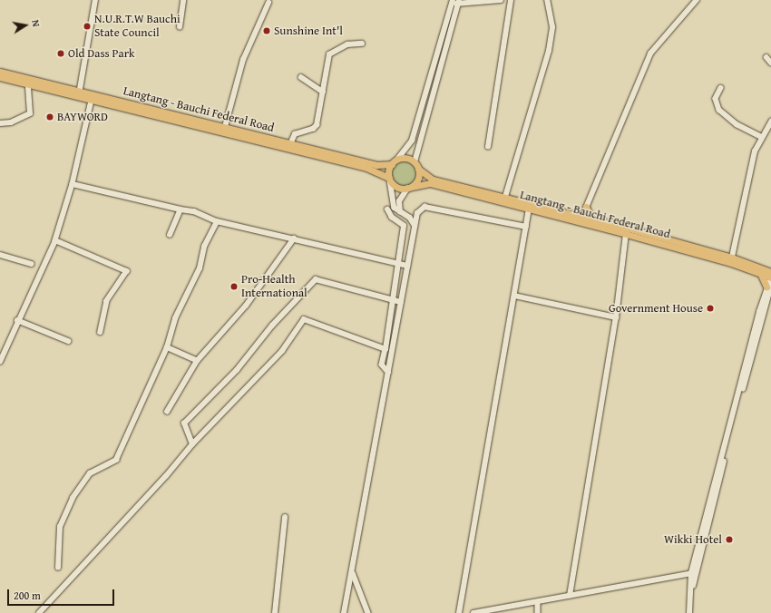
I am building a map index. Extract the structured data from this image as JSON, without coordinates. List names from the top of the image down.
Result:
{
  "streets": {
    "main road": ["Langtang - Bauchi Federal Road"]
  },
  "places": [
    "N.U.R.T.W Bauchi State Council",
    "Sunshine Int'l",
    "Old Dass Park",
    "BAYWORD",
    "Pro-Health International",
    "Government House",
    "Wikki Hotel"
  ],
  "scale_bar": "200 m",
  "north": "right"
}
